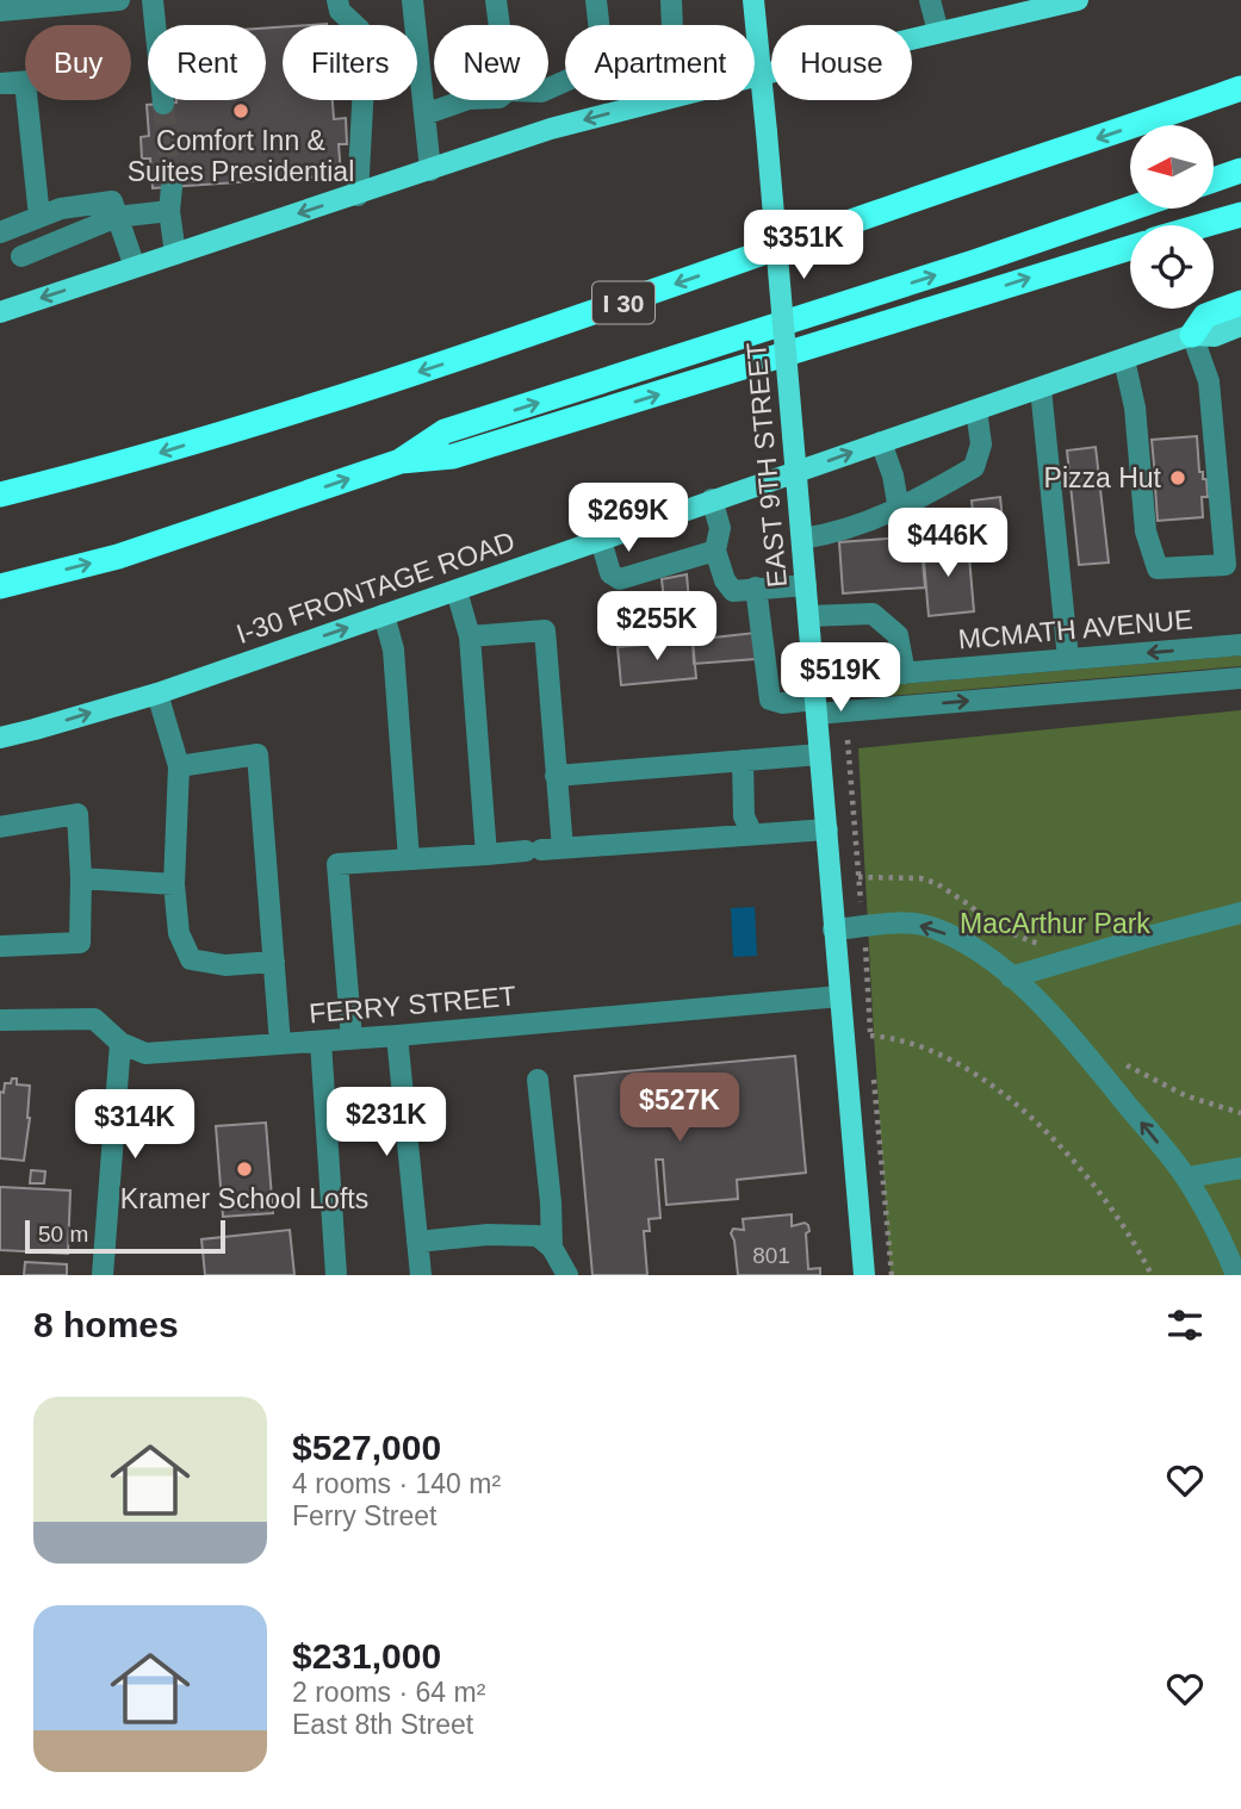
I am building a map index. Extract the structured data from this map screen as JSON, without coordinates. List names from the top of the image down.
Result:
{
  "streets": {
    "highway": ["I 30"],
    "main road": ["EAST 9TH STREET", "I-30 FRONTAGE ROAD"],
    "street": ["MCMATH AVENUE", "FERRY STREET"]
  },
  "crossings": [
    ["EAST 9TH STREET", "I-30 FRONTAGE ROAD"],
    ["EAST 9TH STREET", "MCMATH AVENUE"],
    ["EAST 9TH STREET", "FERRY STREET"]
  ],
  "one_way": ["I-30 FRONTAGE ROAD"],
  "parks": ["MacArthur Park"],
  "places": ["Comfort Inn & Suites Presidential", "Pizza Hut", "Kramer School Lofts"],
  "house_numbers": ["801"],
  "scale_bar": "50 m",
  "north": "left",
  "page": {
    "chip": [
      "Buy",
      "Rent",
      "Filters",
      "New",
      "Apartment",
      "House"
    ],
    "price": [
      "$351K",
      "$269K",
      "$446K",
      "$255K",
      "$519K",
      "$527K",
      "$231K",
      "$314K"
    ],
    "scale": "50 m",
    "heading": "8 homes",
    "list": [
      {
        "name": "$527,000",
        "note": "4 rooms · 140 m² · Ferry Street"
      },
      {
        "name": "$231,000",
        "note": "2 rooms · 64 m² · East 8th Street"
      }
    ]
  }
}
